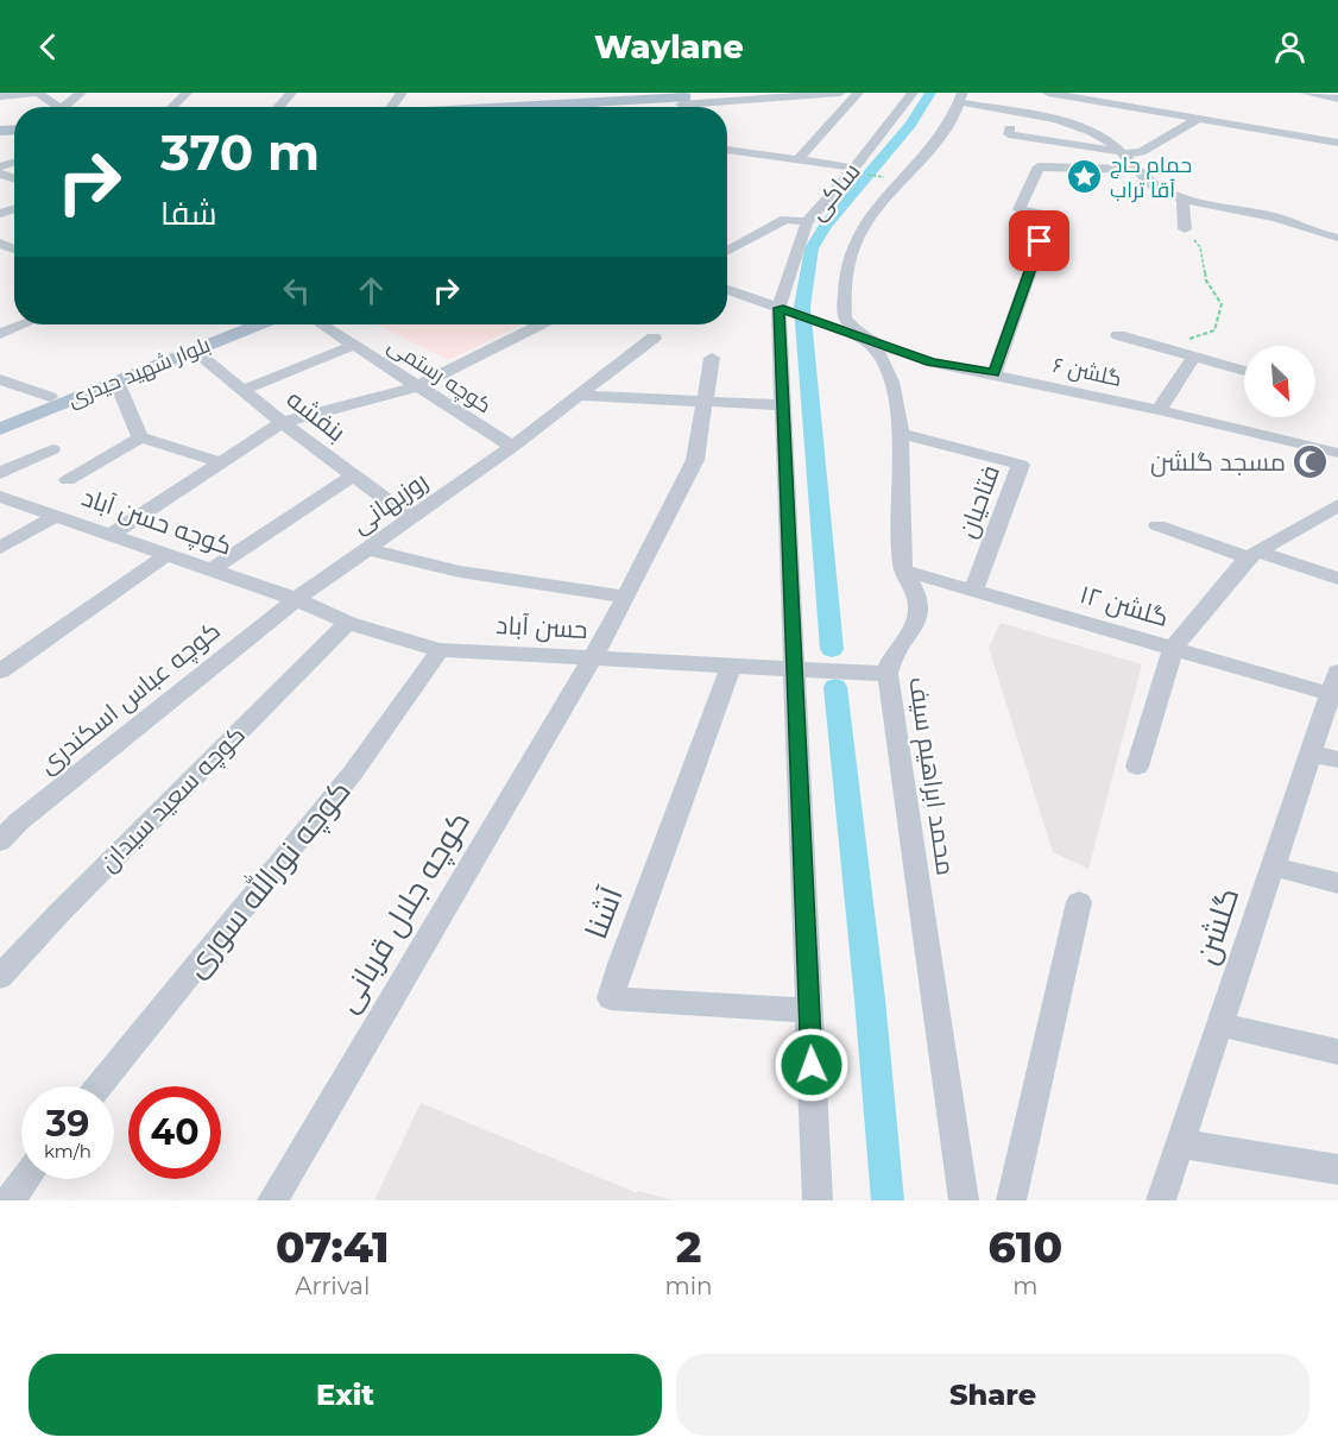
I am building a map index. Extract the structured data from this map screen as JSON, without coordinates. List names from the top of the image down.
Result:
{
  "streets": {
    "main road": ["بلوار شهید حیدری"],
    "street": [
      "ساکی",
      "گلشن ۶",
      "کوچه رستمی",
      "بنفشه",
      "فتاحیان",
      "روزبهانی",
      "کوچه حسن آباد",
      "گلشن ۱۲",
      "حسن آباد",
      "کوچه عباس اسکندری",
      "محمد ابراهیم سیف",
      "کوچه سعید سیدان",
      "کوچه نورالله سوری",
      "کوچه جلال قربانی",
      "آشنا",
      "گلشن"
    ]
  },
  "crossings": [
    ["ساکی", "گلشن ۶"],
    ["ساکی", "حسن آباد"],
    ["ساکی", "آشنا"],
    ["بلوار شهید حیدری", "بنفشه"],
    ["گلشن ۶", "محمد ابراهیم سیف"],
    ["کوچه رستمی", "روزبهانی"],
    ["بنفشه", "روزبهانی"],
    ["فتاحیان", "گلشن ۱۲"],
    ["فتاحیان", "محمد ابراهیم سیف"],
    ["روزبهانی", "کوچه حسن آباد"],
    ["روزبهانی", "حسن آباد"],
    ["روزبهانی", "کوچه عباس اسکندری"],
    ["کوچه حسن آباد", "حسن آباد"],
    ["کوچه حسن آباد", "کوچه عباس اسکندری"],
    ["گلشن ۱۲", "محمد ابراهیم سیف"],
    ["گلشن ۱۲", "گلشن"],
    ["حسن آباد", "کوچه عباس اسکندری"],
    ["حسن آباد", "محمد ابراهیم سیف"],
    ["حسن آباد", "کوچه سعید سیدان"],
    ["حسن آباد", "کوچه نورالله سوری"],
    ["حسن آباد", "کوچه جلال قربانی"],
    ["حسن آباد", "آشنا"]
  ],
  "places": {
    "place": ["حمام حاج آقا تراب"],
    "mosque": ["مسجد گلشن"]
  },
  "north": "bottom right",
  "page": {
    "header": "Waylane",
    "turn": ["370 m", "شفا"],
    "speed": "39 km/h",
    "limit": "40",
    "eta": [
      "07:41",
      "Arrival",
      "2",
      "min",
      "610",
      "m"
    ],
    "buttons": ["Exit", "Share"]
  }
}
